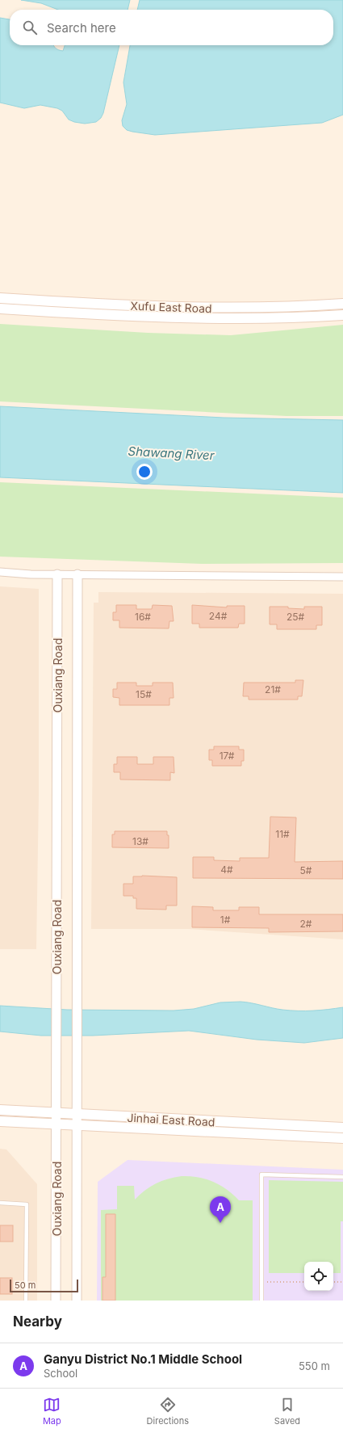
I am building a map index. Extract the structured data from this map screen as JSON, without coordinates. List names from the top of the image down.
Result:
{
  "streets": {
    "main road": ["Xufu East Road", "Jinhai East Road"],
    "street": ["Ouxiang Road"]
  },
  "crossings": [
    ["Ouxiang Road", "Jinhai East Road"]
  ],
  "water": ["Shawang River"],
  "house_numbers": [
    "24#",
    "16#",
    "25#",
    "21#",
    "15#",
    "17#",
    "11#",
    "13#",
    "4#",
    "5#",
    "1#",
    "2#"
  ],
  "scale_bar": "50 m",
  "page": {
    "search": "Search here",
    "pins": "A",
    "scale": "50 m",
    "heading": "Nearby",
    "list": [
      {
        "mark": "A",
        "name": "Ganyu District No.1 Middle School",
        "note": "School",
        "value": "550 m"
      }
    ],
    "nav": ["Map", "Directions", "Saved"]
  }
}
